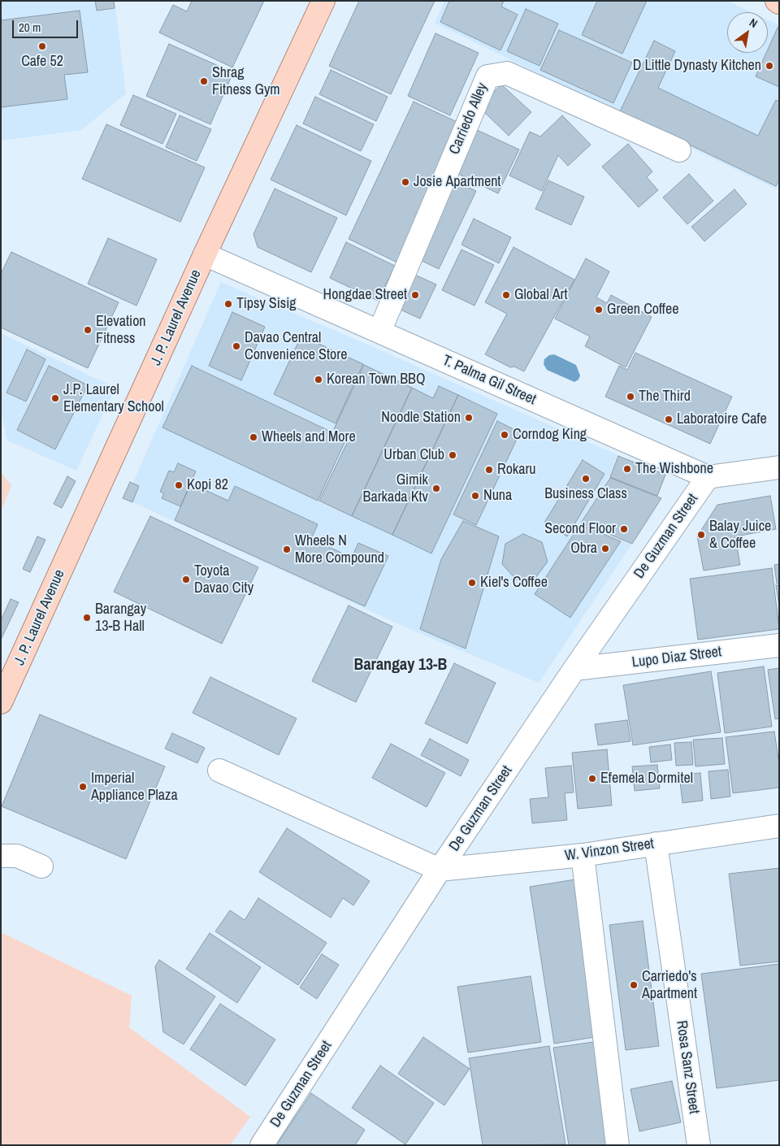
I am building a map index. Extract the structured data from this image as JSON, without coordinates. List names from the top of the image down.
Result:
{
  "streets": {
    "main road": ["J. P. Laurel Avenue"],
    "street": [
      "Carriedo Alley",
      "T. Palma Gil Street",
      "De Guzman Street",
      "Lupo Diaz Street",
      "W. Vinzon Street",
      "Rosa Sanz Street"
    ]
  },
  "crossings": [
    ["Carriedo Alley", "T. Palma Gil Street"],
    ["J. P. Laurel Avenue", "T. Palma Gil Street"],
    ["T. Palma Gil Street", "De Guzman Street"],
    ["De Guzman Street", "Lupo Diaz Street"],
    ["De Guzman Street", "W. Vinzon Street"],
    ["W. Vinzon Street", "Rosa Sanz Street"]
  ],
  "districts": ["Barangay 13-B"],
  "places": [
    "Cafe 52",
    "D Little Dynasty Kitchen",
    "Shrag Fitness Gym",
    "Josie Apartment",
    "Hongdae Street",
    "Global Art",
    "Tipsy Sisig",
    "Green Coffee",
    "Elevation Fitness",
    "Davao Central Convenience Store",
    "Korean Town BBQ",
    "The Third",
    "J.P. Laurel Elementary School",
    "Noodle Station",
    "Laboratoire Cafe",
    "Corndog King",
    "Wheels and More",
    "Urban Club",
    "The Wishbone",
    "Rokaru",
    "Business Class",
    "Kopi 82",
    "Gimik Barkada Ktv",
    "Nuna",
    "Second Floor",
    "Balay Juice & Coffee",
    "Obra",
    "Wheels N More Compound",
    "Toyota Davao City",
    "Kiel's Coffee",
    "Barangay 13-B Hall",
    "Efemela Dormitel",
    "Imperial Appliance Plaza",
    "Carriedo's Apartment"
  ],
  "scale_bar": "20 m",
  "north": "top right"
}
